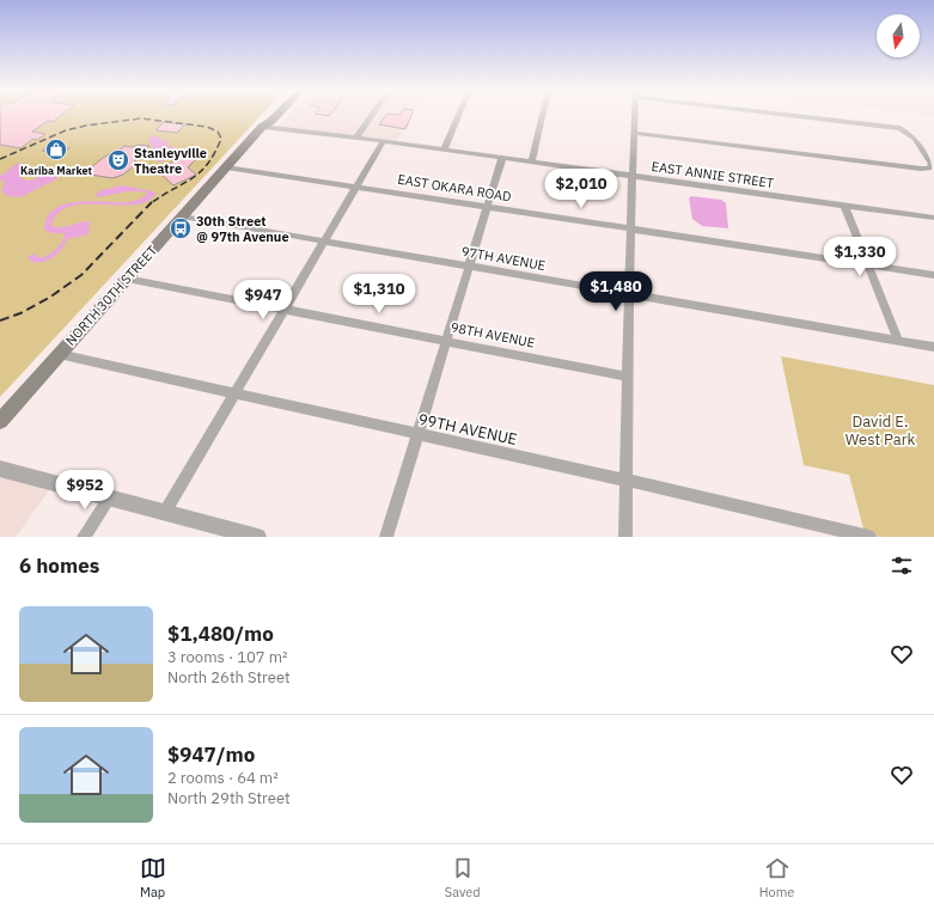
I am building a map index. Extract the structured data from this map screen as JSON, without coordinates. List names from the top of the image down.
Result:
{
  "streets": {
    "main road": ["NORTH 30TH STREET"],
    "street": [
      "EAST ANNIE STREET",
      "EAST OKARA ROAD",
      "97TH AVENUE",
      "98TH AVENUE",
      "99TH AVENUE"
    ]
  },
  "crossings": [
    ["EAST ANNIE STREET", "NORTH 30TH STREET"],
    ["EAST OKARA ROAD", "NORTH 30TH STREET"],
    ["97TH AVENUE", "NORTH 30TH STREET"],
    ["NORTH 30TH STREET", "98TH AVENUE"],
    ["NORTH 30TH STREET", "99TH AVENUE"]
  ],
  "parks": ["David E. West Park"],
  "places": {
    "shop": ["Kariba Market"],
    "theatre": ["Stanleyville Theatre"],
    "bus stop": ["30th Street @ 97th Avenue"]
  },
  "north": "bottom",
  "page": {
    "price": [
      "$2,010",
      "$1,330",
      "$1,480",
      "$1,310",
      "$947",
      "$952"
    ],
    "heading": "6 homes",
    "list": [
      {
        "name": "$1,480/mo",
        "note": "3 rooms · 107 m² · North 26th Street"
      },
      {
        "name": "$947/mo",
        "note": "2 rooms · 64 m² · North 29th Street"
      }
    ],
    "tabs": ["Map", "Saved", "Home"]
  }
}
